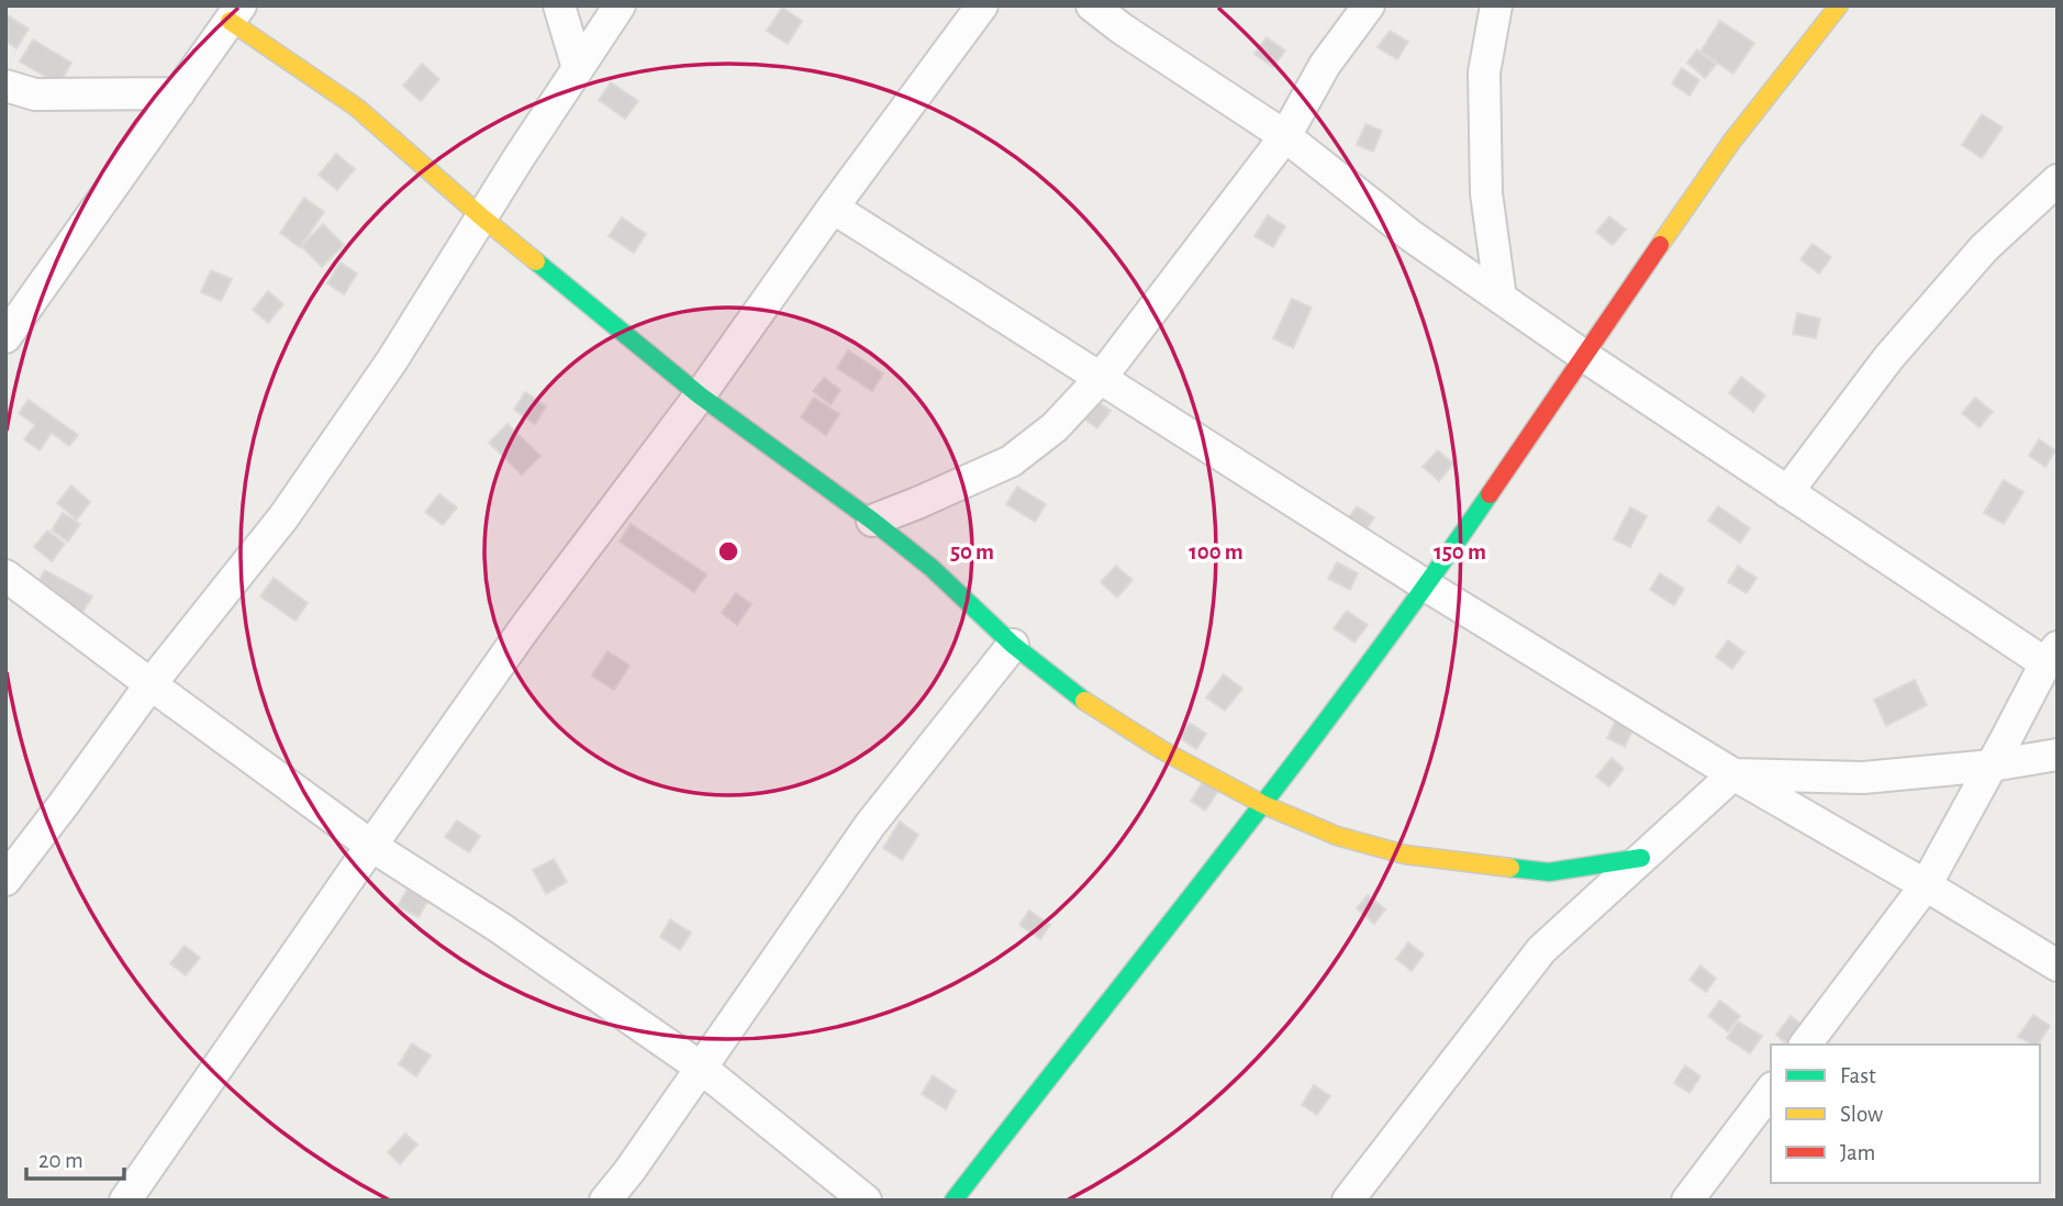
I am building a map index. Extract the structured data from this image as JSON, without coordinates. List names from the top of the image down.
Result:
{
  "legend": ["Fast", "Slow", "Jam"],
  "scale_bar": "20 m",
  "rings": ["50 m", "100 m", "150 m"]
}
